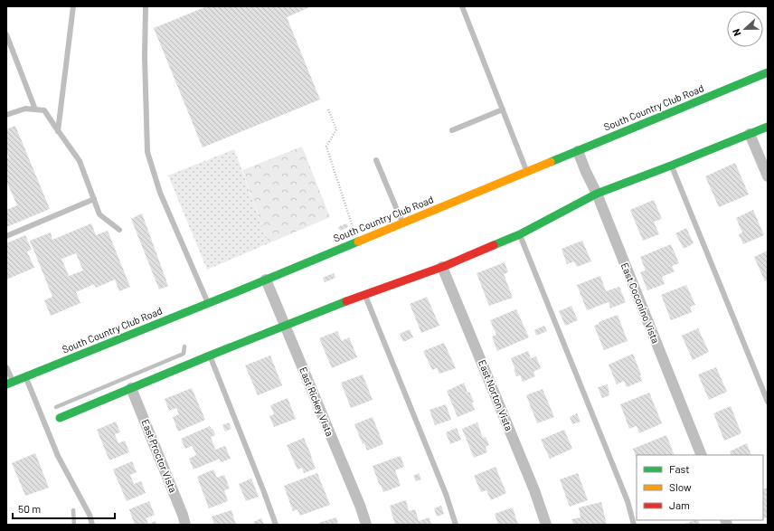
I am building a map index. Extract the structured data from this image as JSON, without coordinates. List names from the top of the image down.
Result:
{
  "streets": {
    "street": [
      "South Country Club Road",
      "East Coconino Vista",
      "East Norton Vista",
      "East Rickey Vista",
      "East Proctor Vista"
    ]
  },
  "crossings": [
    ["South Country Club Road", "East Coconino Vista"],
    ["South Country Club Road", "East Rickey Vista"]
  ],
  "legend": ["Fast", "Slow", "Jam"],
  "scale_bar": "50 m",
  "north": "left"
}
